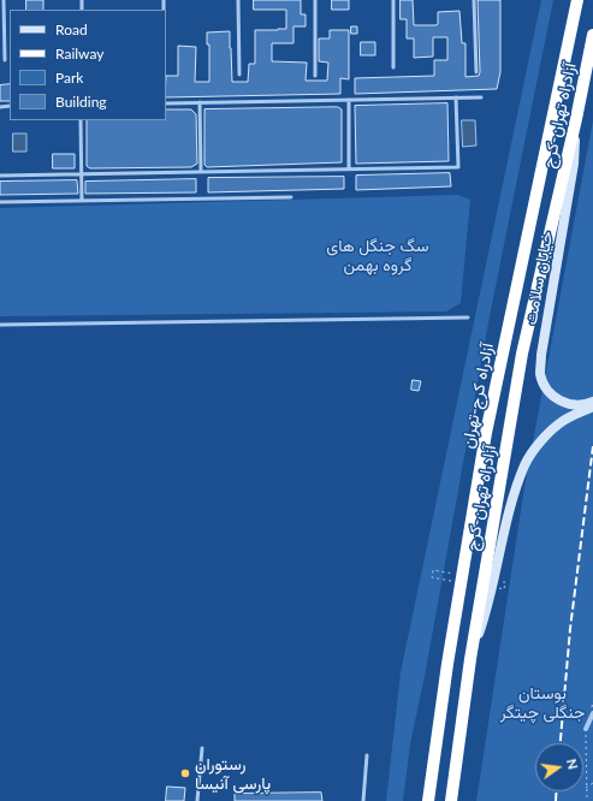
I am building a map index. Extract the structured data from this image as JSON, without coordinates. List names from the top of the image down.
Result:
{
  "streets": {
    "highway": ["آزادراه تهران-کرج", "آزادراه کرج-تهران"],
    "main road": ["خیابان سلامت"]
  },
  "crossings": [
    ["آزادراه تهران-کرج", "خیابان سلامت"]
  ],
  "parks": ["سگ جنگل های گروه بهمن", "بوستان جنگلی چیتگر"],
  "places": ["رستوران پارسی آنیسا"],
  "legend": [
    "Road",
    "Railway",
    "Park",
    "Building"
  ],
  "north": "right"
}
